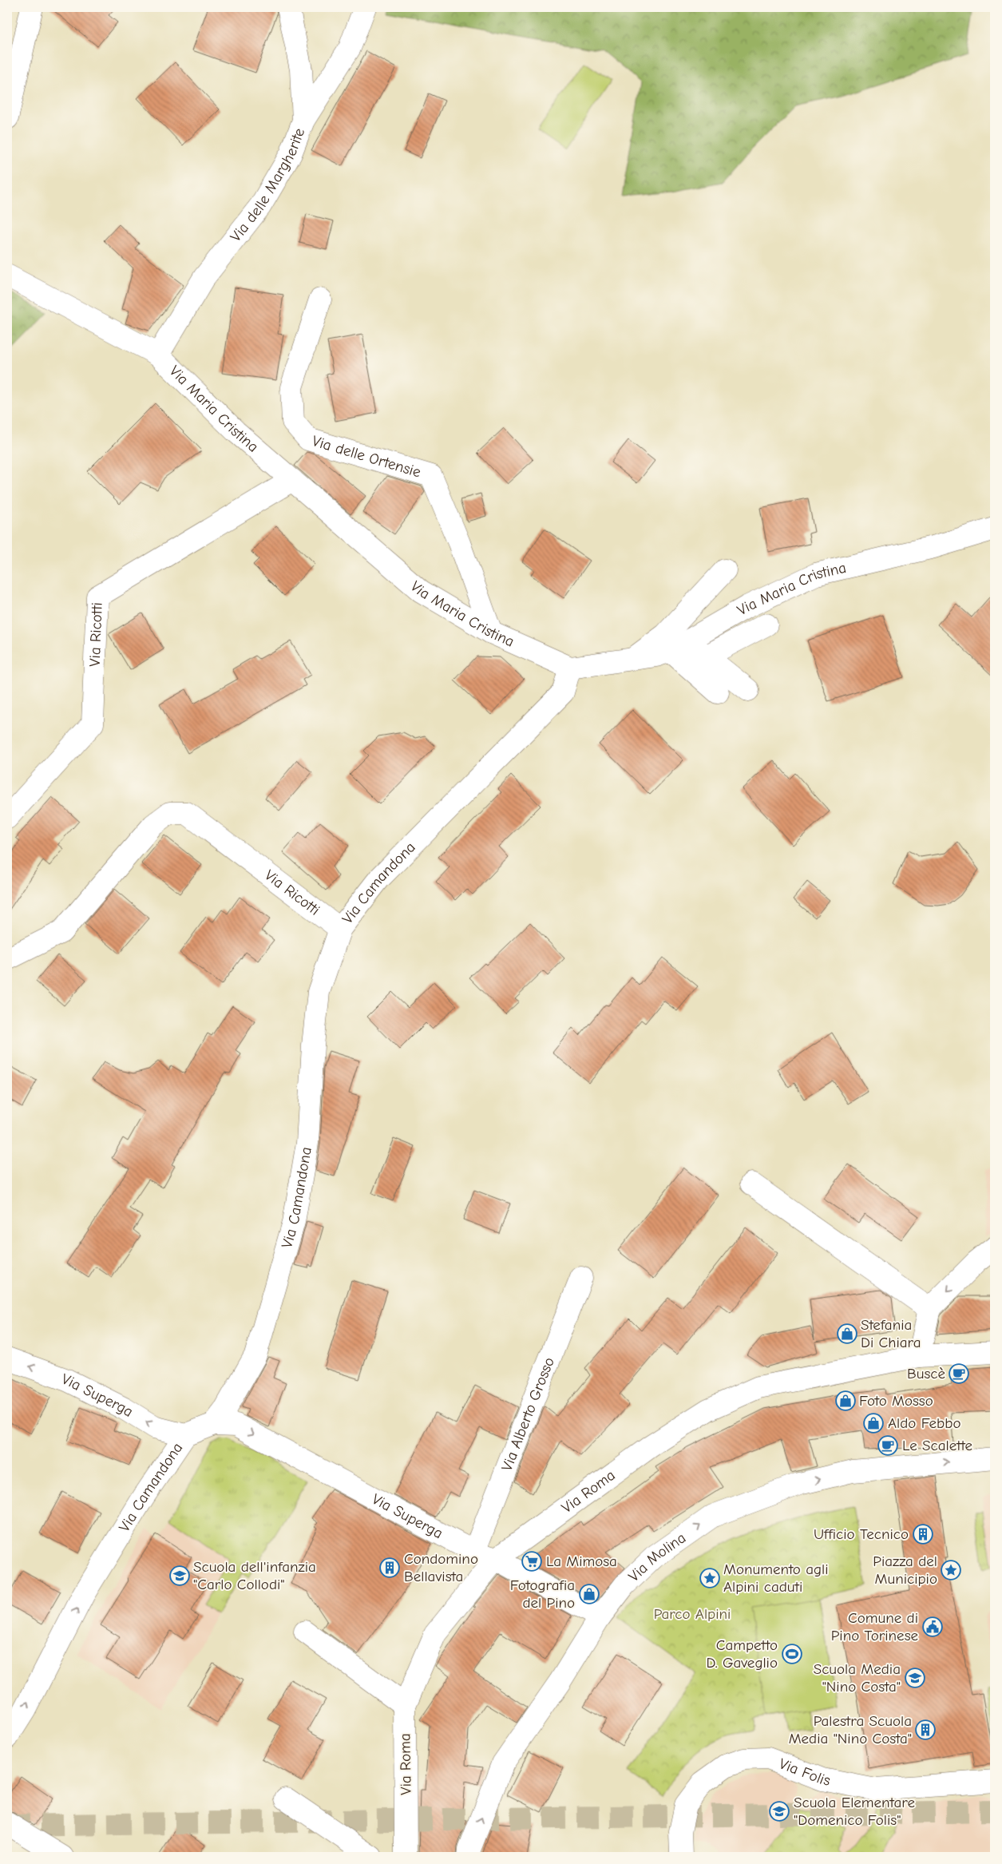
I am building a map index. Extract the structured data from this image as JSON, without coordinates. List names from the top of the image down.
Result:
{
  "streets": {
    "street": [
      "Via delle Margherite",
      "Via Maria Cristina",
      "Via delle Ortensie",
      "Via Ricotti",
      "Via Camandona",
      "Via Superga",
      "Via Alberto Grosso",
      "Via Roma",
      "Via Molina",
      "Via Folis"
    ]
  },
  "crossings": [
    ["Via delle Margherite", "Via Maria Cristina"],
    ["Via Maria Cristina", "Via delle Ortensie"],
    ["Via Maria Cristina", "Via Ricotti"],
    ["Via Maria Cristina", "Via Camandona"],
    ["Via Ricotti", "Via Camandona"],
    ["Via Camandona", "Via Superga"],
    ["Via Superga", "Via Alberto Grosso"],
    ["Via Superga", "Via Roma"],
    ["Via Superga", "Via Molina"]
  ],
  "one_way": ["Via Molina"],
  "parks": ["Parco Alpini"],
  "places": {
    "shop": [
      "Stefania Di Chiara",
      "Foto Mosso",
      "Aldo Febbo",
      "Fotografia del Pino"
    ],
    "cafe": ["Buscè", "Le Scalette"],
    "building": ["Ufficio Tecnico", "Condomino Bellavista", "Palestra Scuola Media \"Nino Costa\""],
    "supermarket": ["La Mimosa"],
    "place": ["Piazza del Municipio", "Monumento agli Alpini caduti"],
    "school or university": ["Scuola dell'infanzia \"Carlo Collodi\"", "Scuola Media \"Nino Costa\"", "Scuola Elementare \"Domenico Folis\""],
    "public building": ["Comune di Pino Torinese"],
    "sports": ["Campetto D. Gaveglio"]
  }
}
